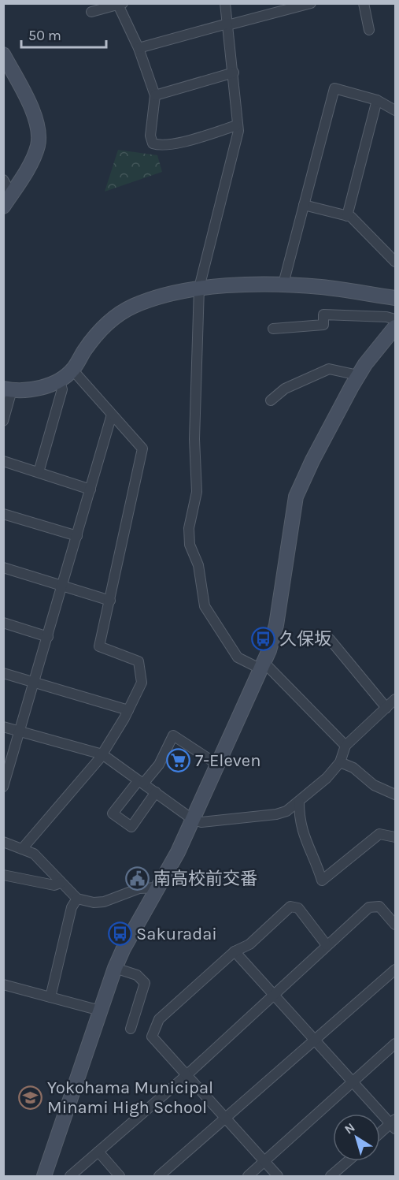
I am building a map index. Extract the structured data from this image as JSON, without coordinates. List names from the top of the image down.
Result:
{
  "places": {
    "bus stop": ["久保坂", "Sakuradai"],
    "supermarket": ["7-Eleven"],
    "public building": ["南高校前交番"],
    "school or university": ["Yokohama Municipal Minami High School"]
  },
  "scale_bar": "50 m",
  "north": "top left"
}
